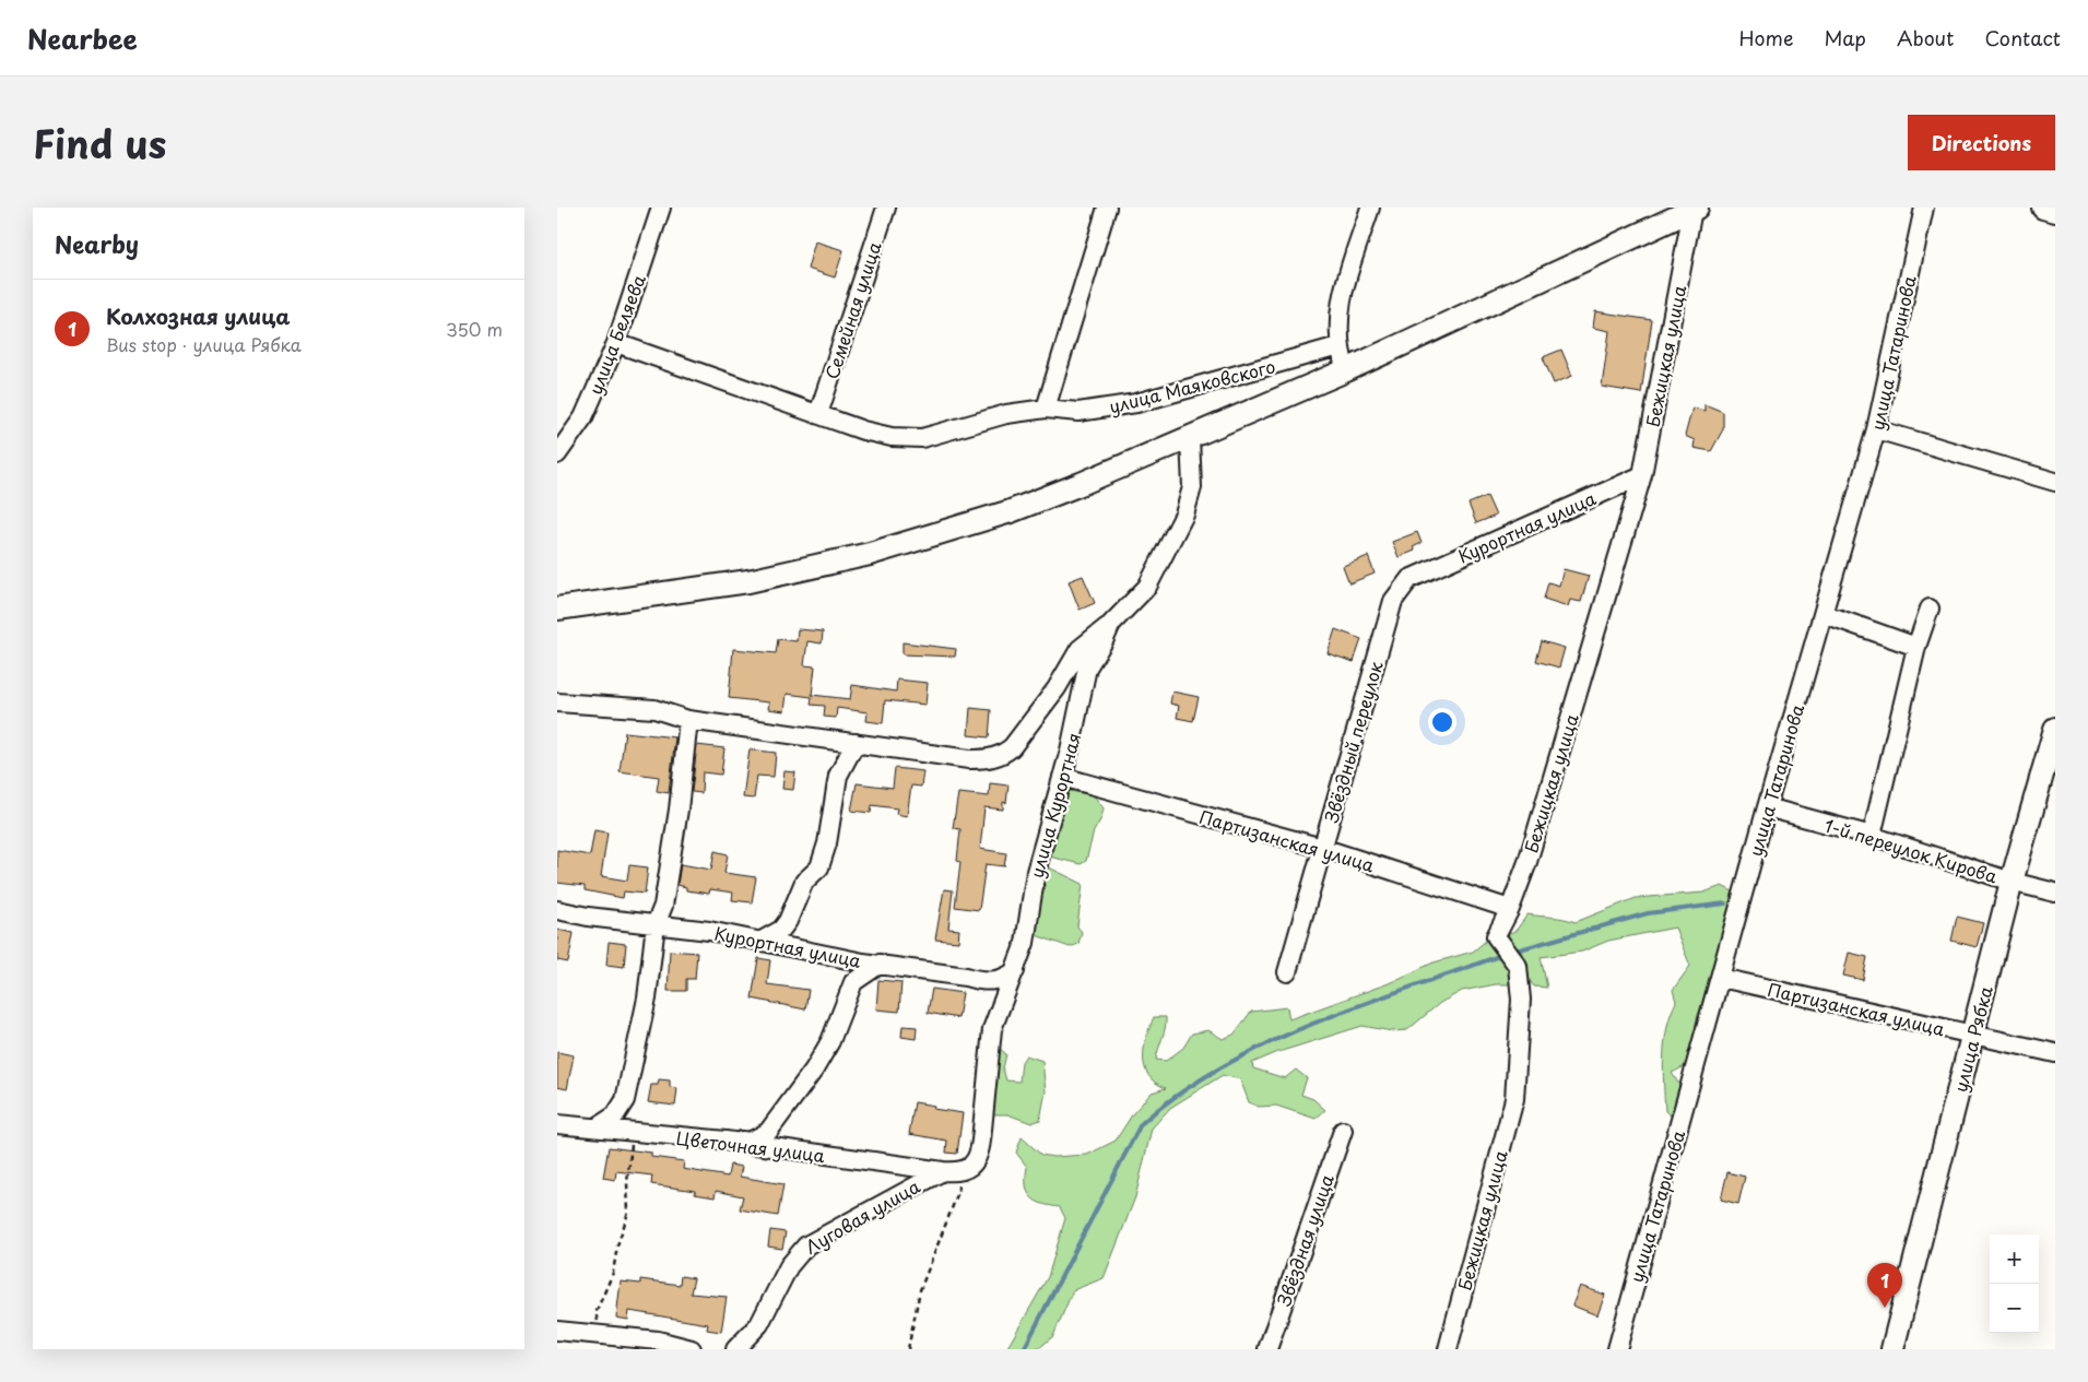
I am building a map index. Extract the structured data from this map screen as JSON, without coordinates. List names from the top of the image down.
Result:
{
  "streets": {
    "main road": ["улица Рябка"],
    "street": [
      "Семейная улица",
      "улица Беляева",
      "улица Татаринова",
      "Бежицкая улица",
      "улица Маяковского",
      "Курортная улица",
      "Звёздный переулок",
      "улица Курортная",
      "Партизанская улица",
      "1-й переулок Кирова",
      "Цветочная улица",
      "Луговая улица",
      "Звёздная улица"
    ]
  },
  "crossings": [
    ["Семейная улица", "улица Маяковского"],
    ["улица Беляева", "улица Маяковского"],
    ["улица Татаринова", "Партизанская улица"],
    ["улица Татаринова", "1-й переулок Кирова"],
    ["Бежицкая улица", "Курортная улица"],
    ["Бежицкая улица", "Партизанская улица"],
    ["Курортная улица", "Звёздный переулок"],
    ["Курортная улица", "улица Курортная"],
    ["Звёздный переулок", "Партизанская улица"],
    ["улица Курортная", "Партизанская улица"],
    ["улица Курортная", "Цветочная улица"],
    ["улица Курортная", "Луговая улица"],
    ["Партизанская улица", "улица Рябка"],
    ["1-й переулок Кирова", "улица Рябка"],
    ["Цветочная улица", "Луговая улица"]
  ],
  "page": {
    "header": "Nearbee",
    "nav": [
      "Home",
      "Map",
      "About",
      "Contact"
    ],
    "title": "Find us",
    "buttons": "Directions",
    "heading": "Nearby",
    "list": [
      {
        "mark": "1",
        "name": "Колхозная улица",
        "note": "Bus stop · улица Рябка",
        "value": "350 m"
      }
    ],
    "map_buttons": ["+", "−"],
    "pins": "1"
  }
}
